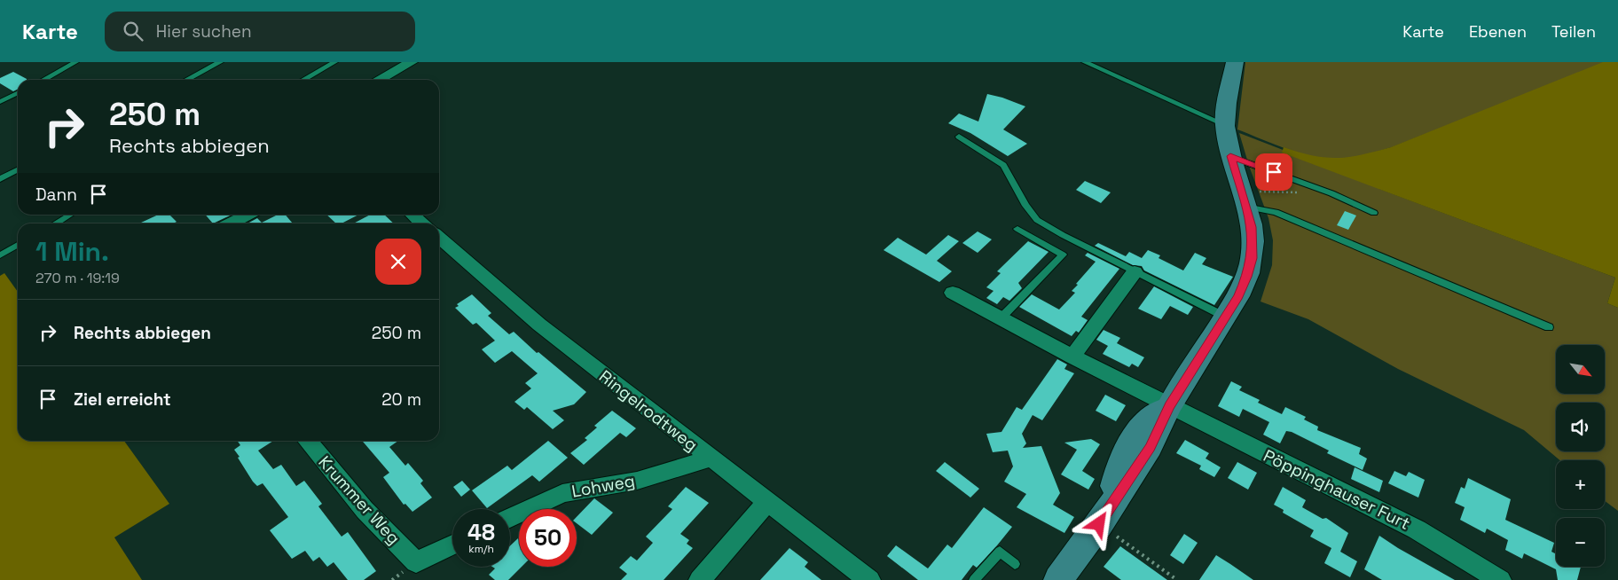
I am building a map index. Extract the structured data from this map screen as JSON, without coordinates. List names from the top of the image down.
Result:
{
  "streets": {
    "street": [
      "Ringelrodtweg",
      "Lohweg",
      "Pöppinghauser Furt",
      "Krummer Weg"
    ]
  },
  "crossings": [
    ["Ringelrodtweg", "Lohweg"]
  ],
  "north": "bottom right",
  "page": {
    "header": "Karte",
    "search": "Hier suchen",
    "nav": ["Karte", "Ebenen", "Teilen"],
    "turn": ["250 m", "Rechts abbiegen"],
    "then": "Dann",
    "heading": ["1 Min.", "270 m · 19:19"],
    "list": [
      {
        "name": "Rechts abbiegen",
        "value": "250 m"
      },
      {
        "name": "Ziel erreicht",
        "value": "20 m"
      }
    ],
    "map_buttons": ["+", "−"],
    "speed": "48 km/h",
    "limit": "50"
  }
}
